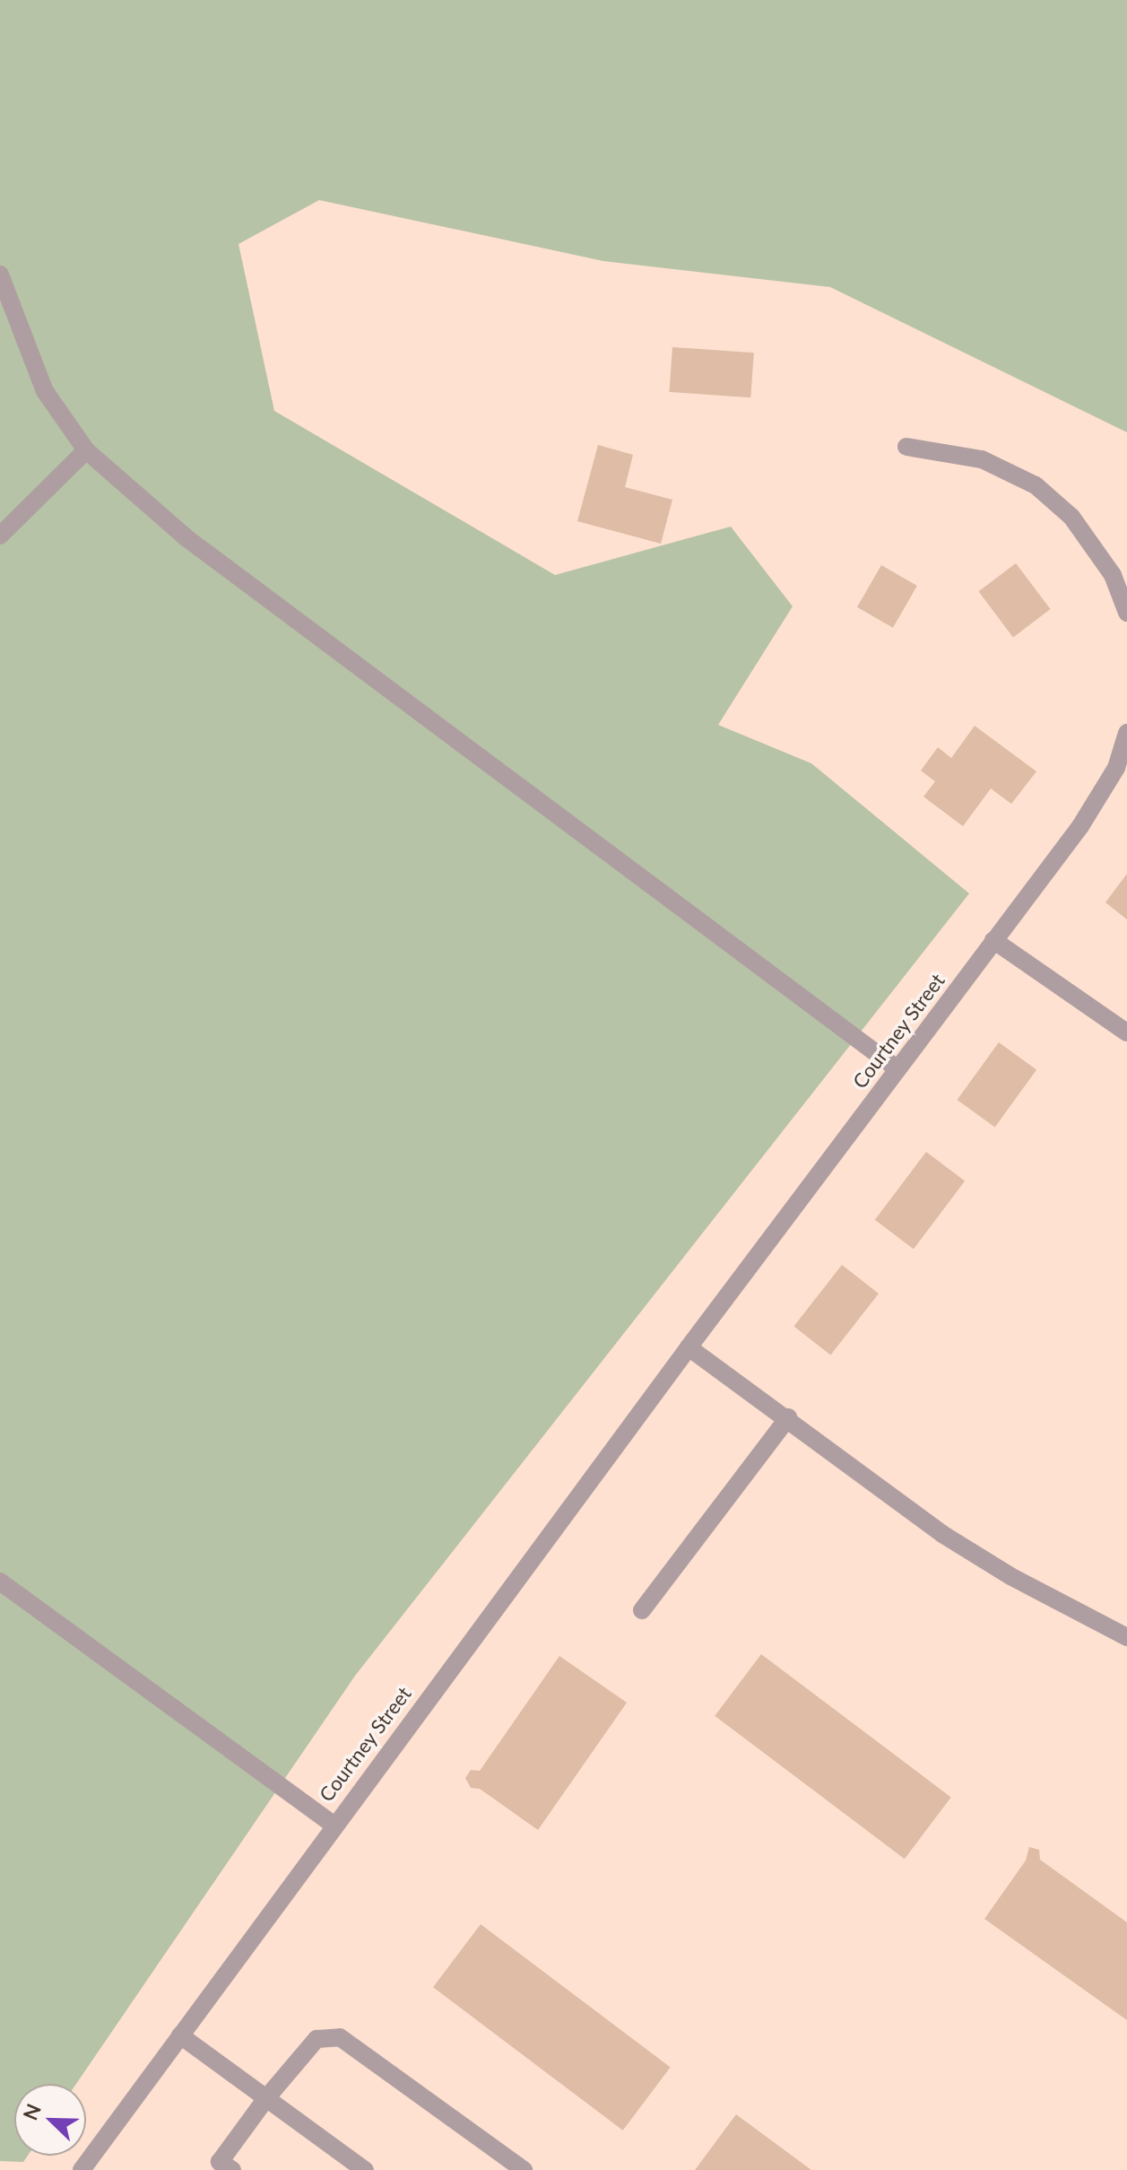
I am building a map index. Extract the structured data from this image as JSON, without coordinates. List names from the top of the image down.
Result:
{
  "streets": {
    "street": ["Courtney Street"]
  },
  "north": "top left"
}
